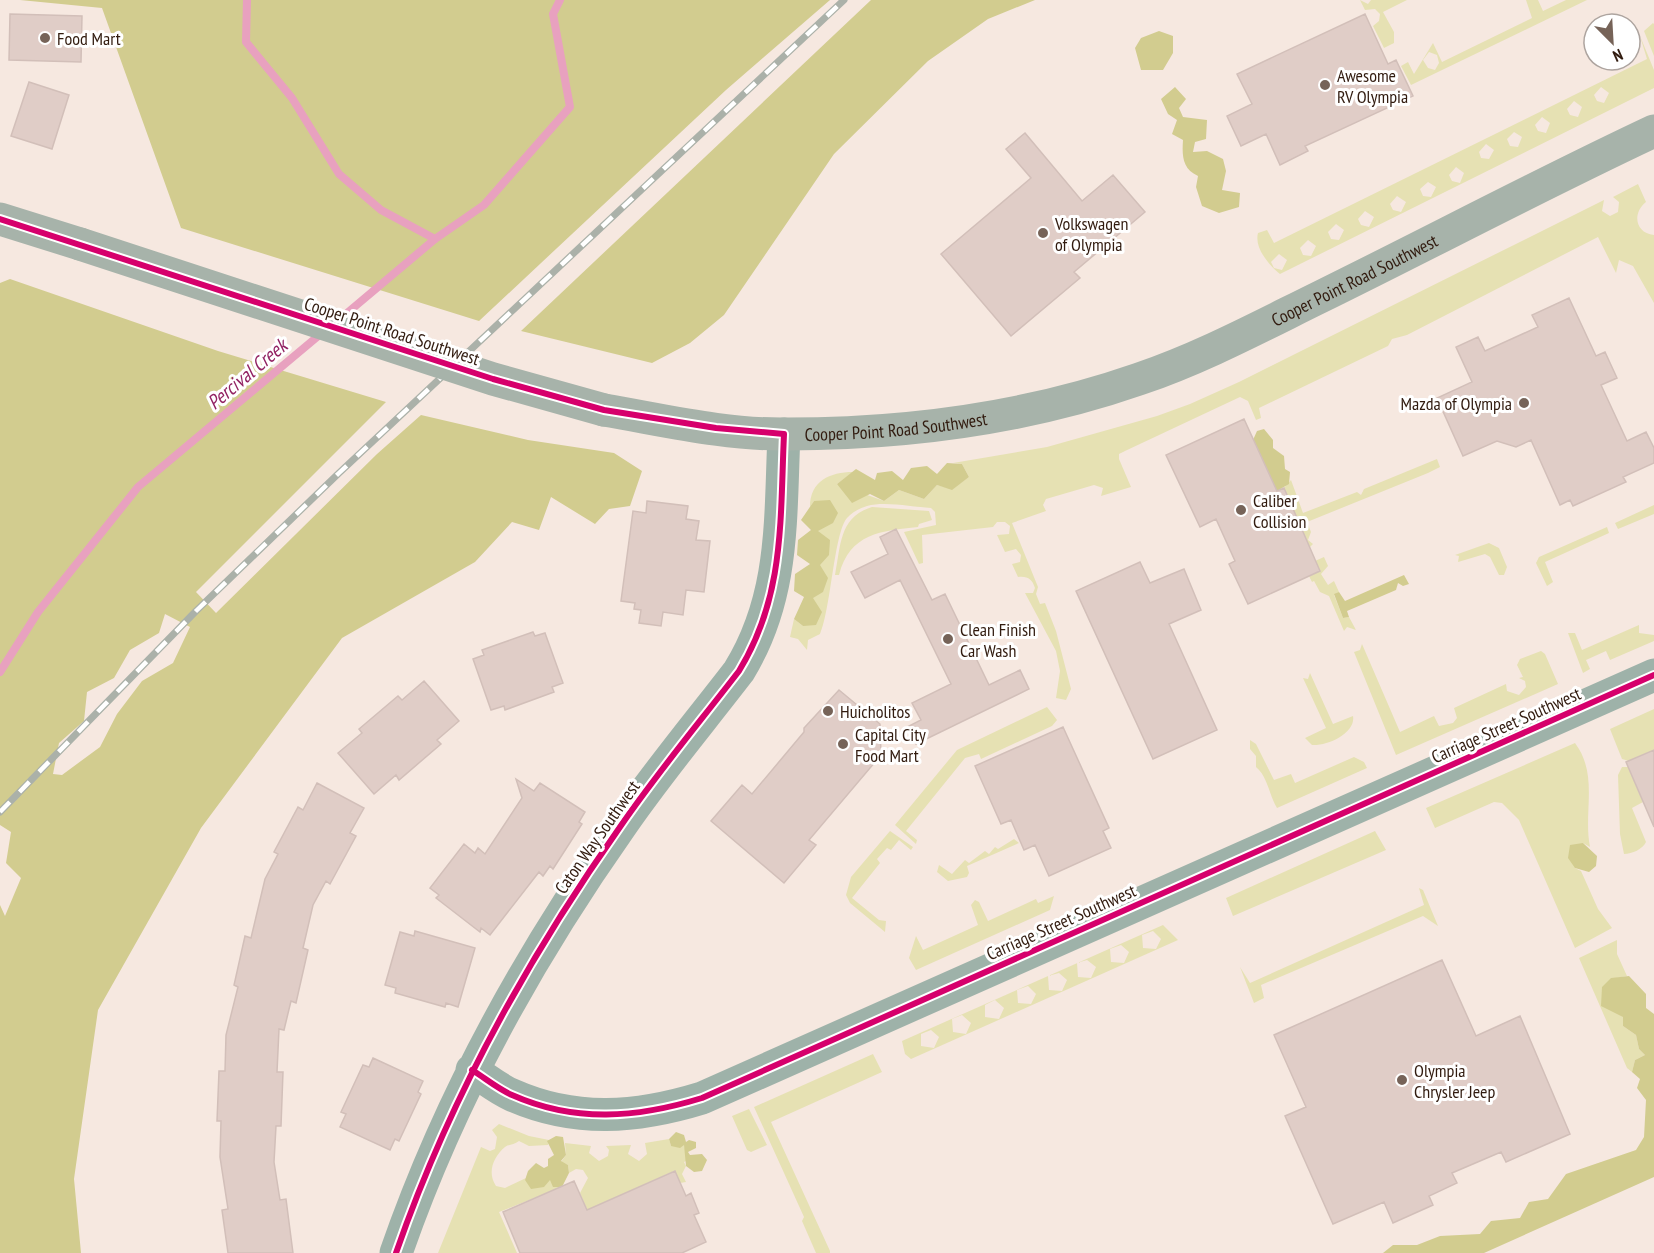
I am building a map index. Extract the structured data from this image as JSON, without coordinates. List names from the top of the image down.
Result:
{
  "streets": {
    "main road": ["Cooper Point Road Southwest"],
    "street": ["Carriage Street Southwest", "Caton Way Southwest"]
  },
  "crossings": [
    ["Cooper Point Road Southwest", "Caton Way Southwest"],
    ["Carriage Street Southwest", "Caton Way Southwest"]
  ],
  "water": ["Percival Creek"],
  "places": [
    "Food Mart",
    "Awesome RV Olympia",
    "Volkswagen of Olympia",
    "Mazda of Olympia",
    "Caliber Collision",
    "Clean Finish Car Wash",
    "Huicholitos",
    "Capital City Food Mart",
    "Olympia Chrysler Jeep"
  ],
  "north": "bottom right"
}
